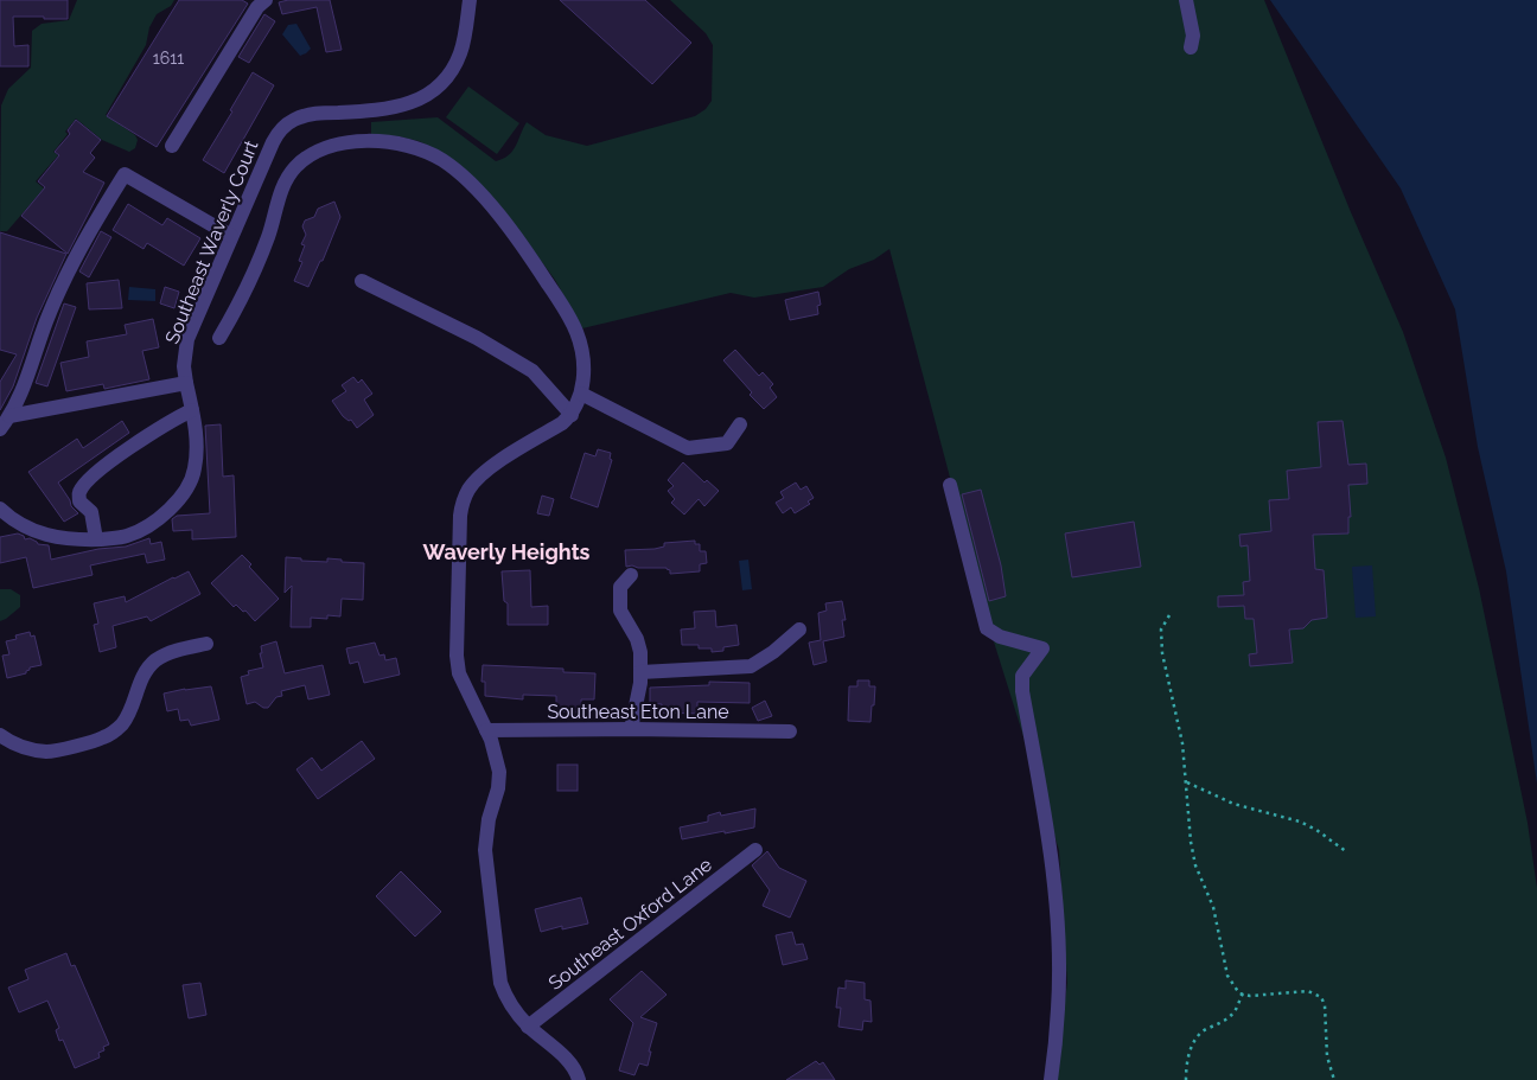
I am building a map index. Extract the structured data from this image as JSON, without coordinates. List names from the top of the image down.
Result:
{
  "streets": {
    "street": ["Southeast Waverly Court", "Southeast Eton Lane", "Southeast Oxford Lane"]
  },
  "districts": ["Waverly Heights"],
  "house_numbers": ["1611"]
}
